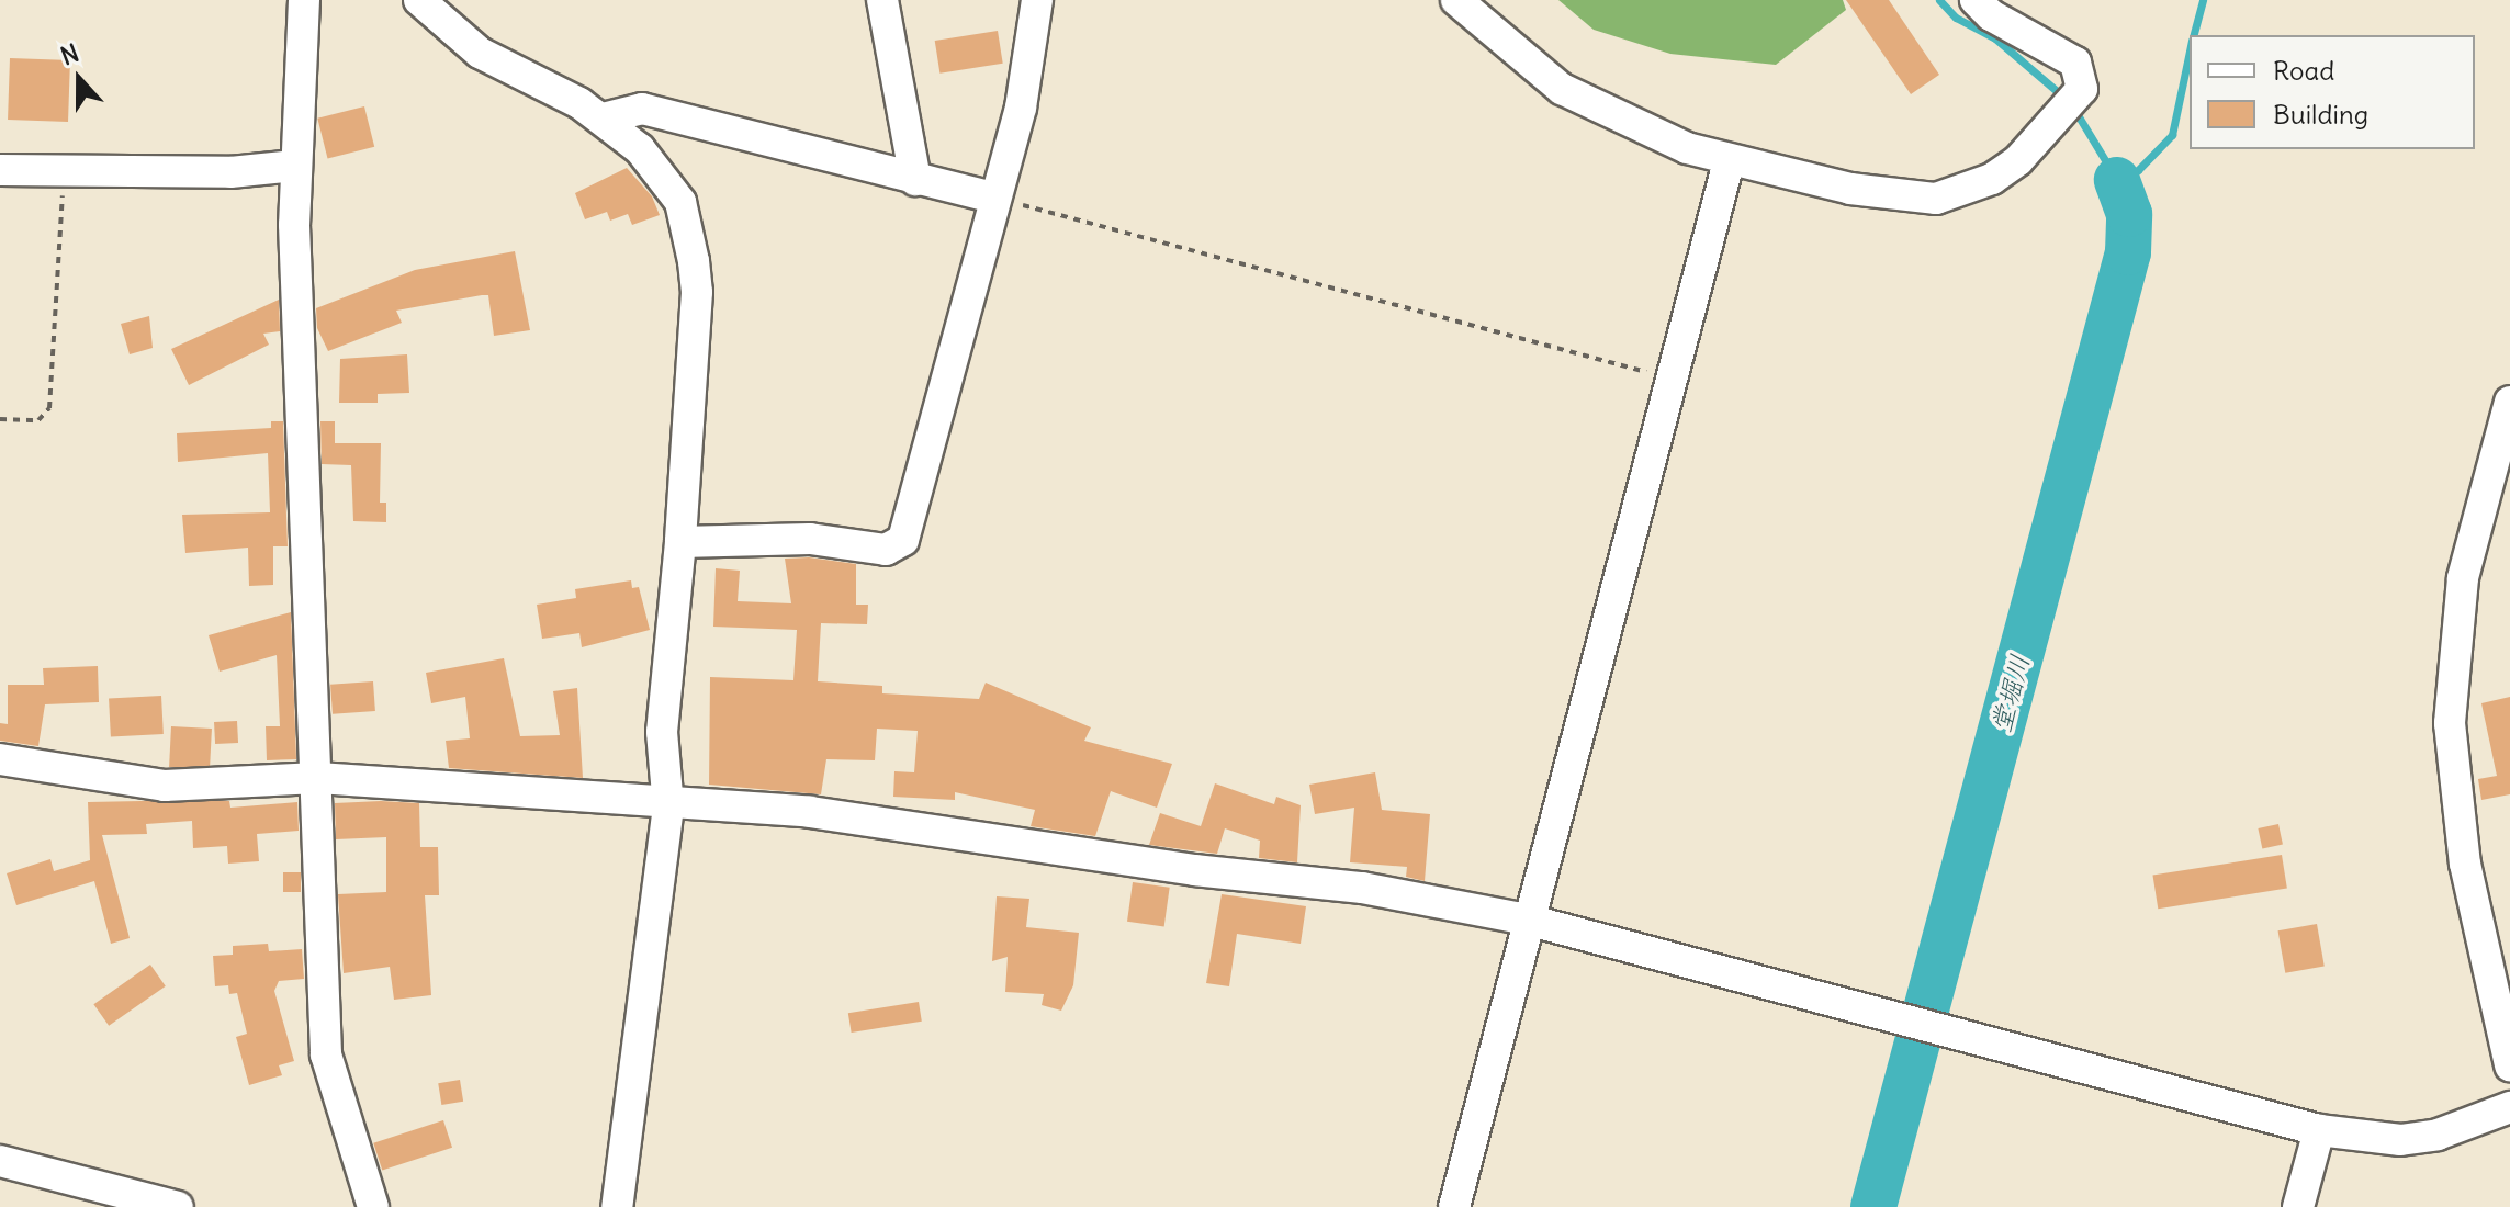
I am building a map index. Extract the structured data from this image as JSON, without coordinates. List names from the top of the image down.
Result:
{
  "water": ["堂堀川"],
  "legend": ["Road", "Building"],
  "north": "top"
}
